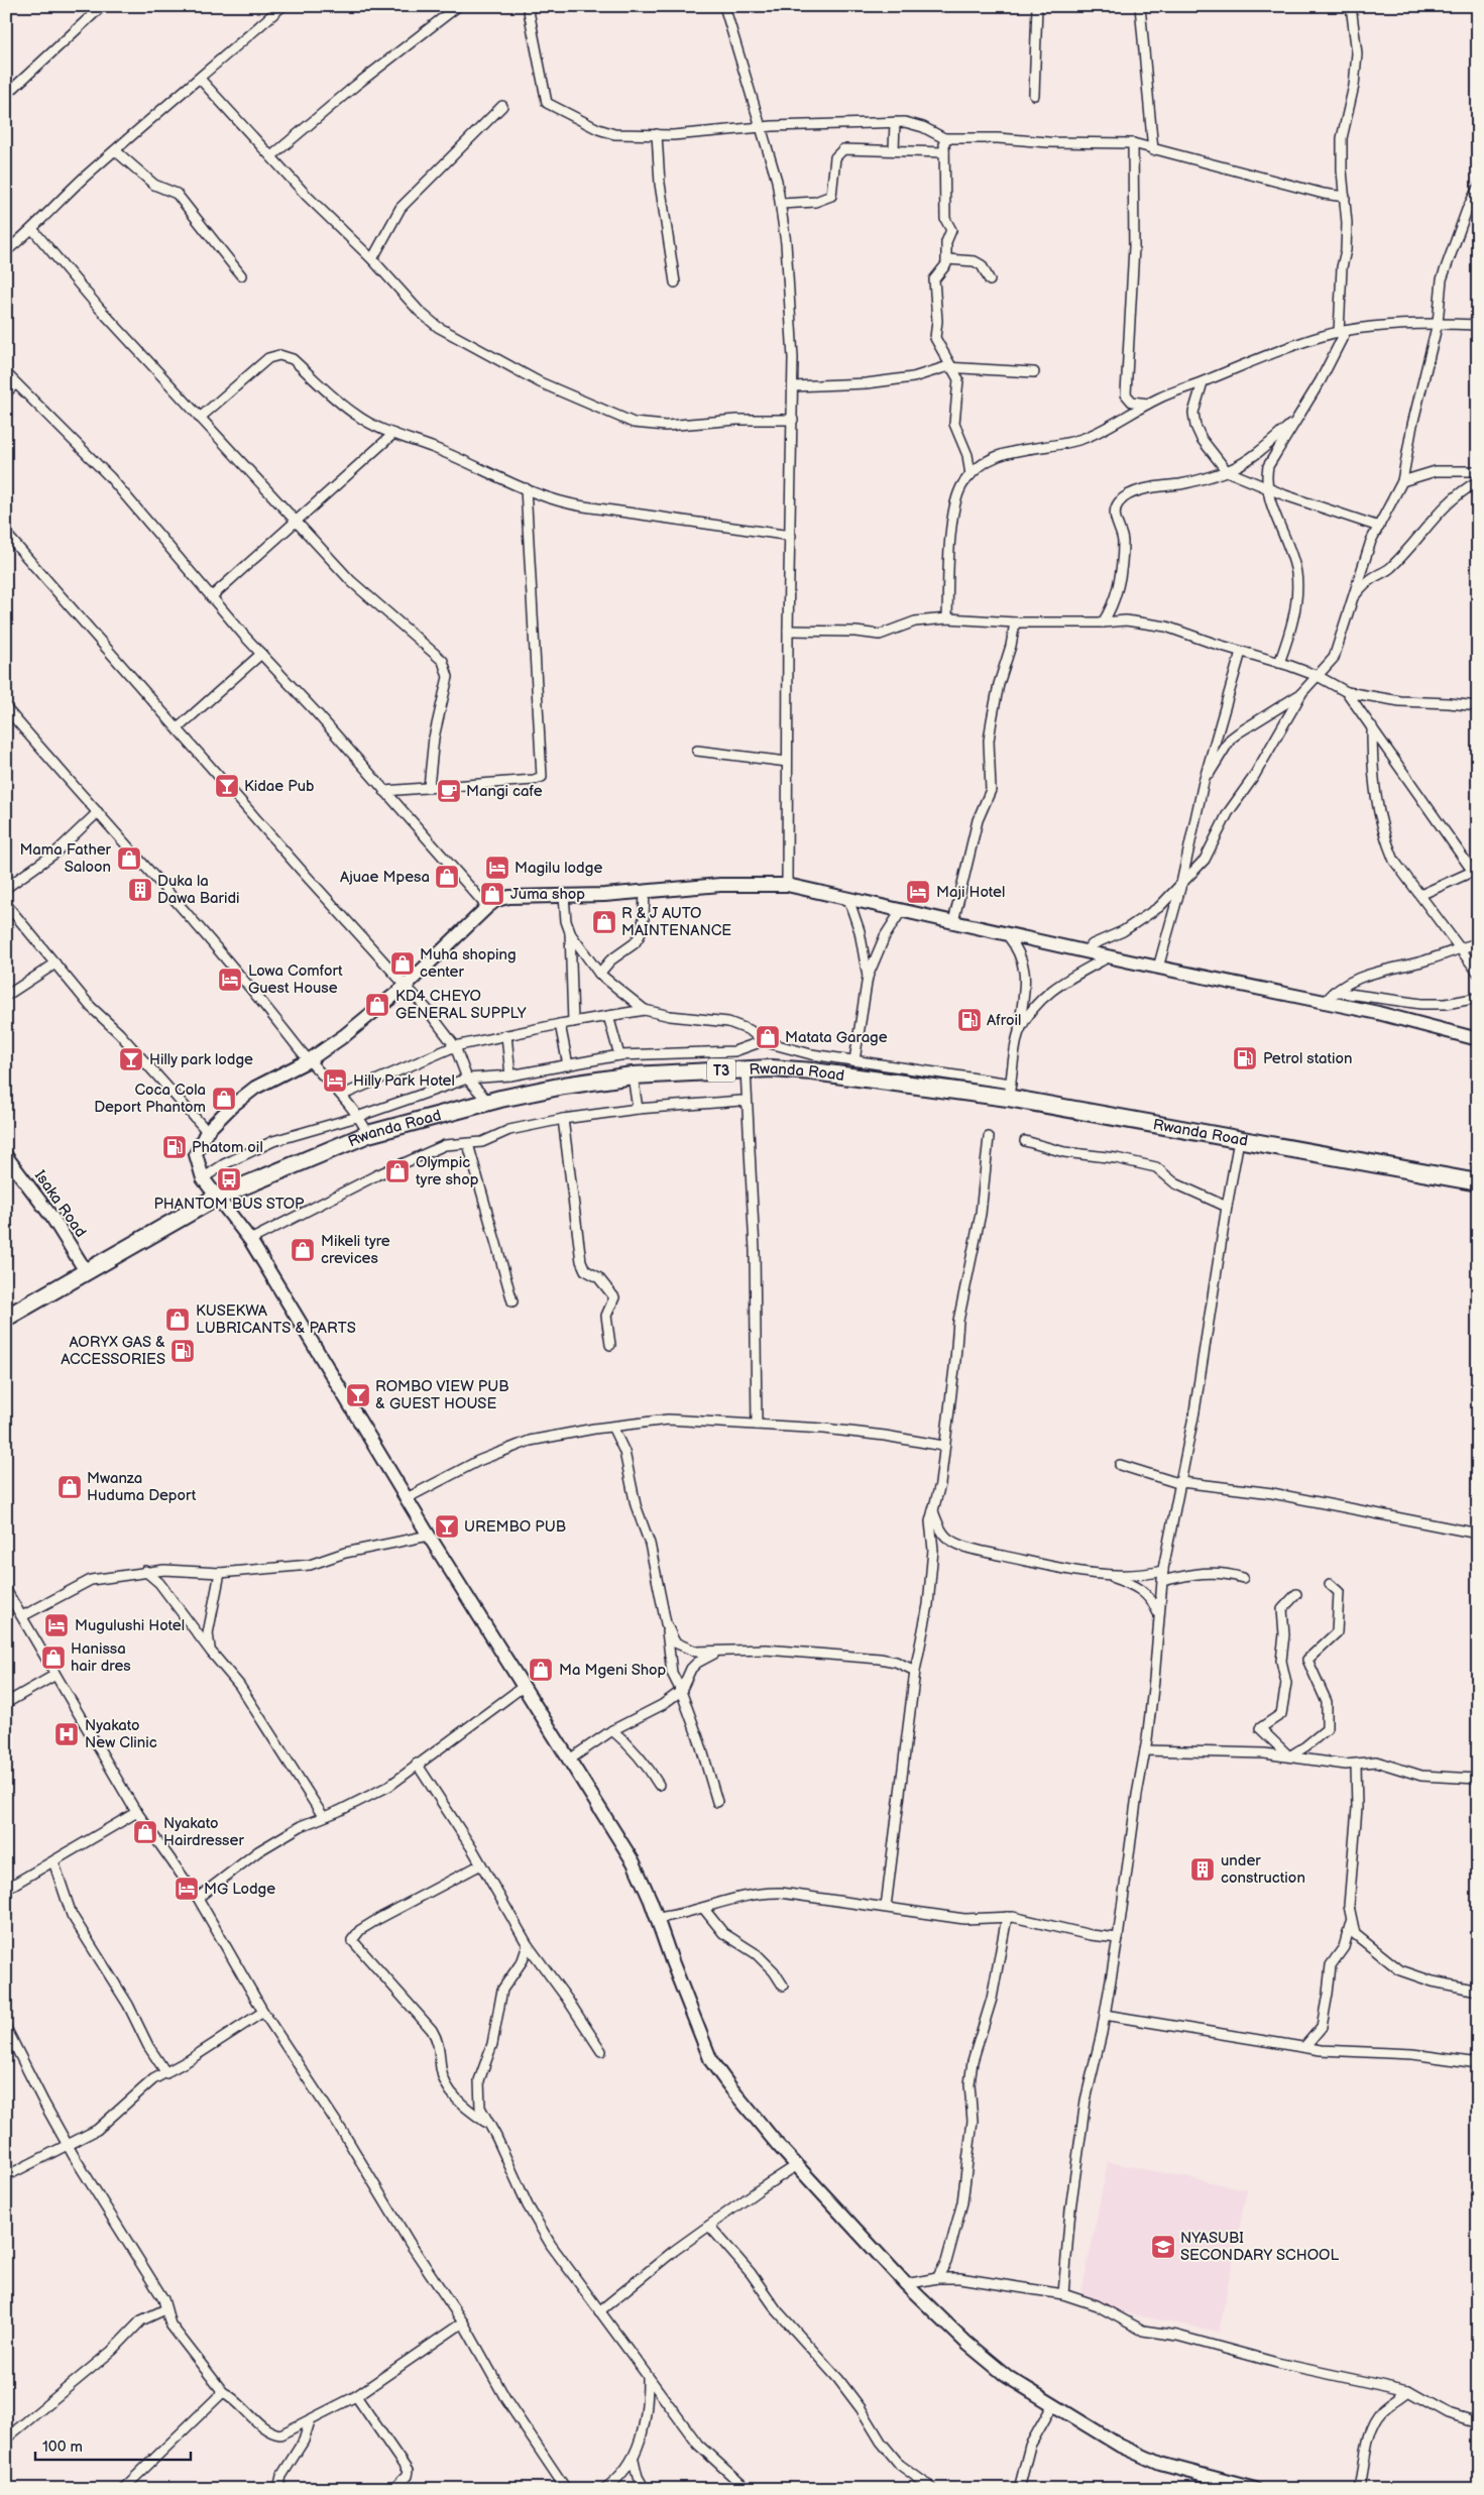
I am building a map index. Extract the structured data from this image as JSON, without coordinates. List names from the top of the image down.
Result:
{
  "streets": {
    "highway": ["T3", "Rwanda Road"],
    "street": ["Isaka Road"]
  },
  "crossings": [
    ["Rwanda Road", "Isaka Road"]
  ],
  "places": {
    "bar": [
      "Kidae Pub",
      "Hilly park lodge",
      "ROMBO VIEW PUB & GUEST HOUSE",
      "UREMBO PUB"
    ],
    "cafe": ["Mangi cafe"],
    "shop": [
      "Mama Father Saloon",
      "Ajuae Mpesa",
      "Juma shop",
      "R & J AUTO MAINTENANCE",
      "Muha shoping center",
      "KD4 CHEYO GENERAL SUPPLY",
      "Matata Garage",
      "Coca Cola Deport Phantom",
      "Olympic tyre shop",
      "Mikeli tyre crevices",
      "KUSEKWA LUBRICANTS & PARTS",
      "Mwanza Huduma Deport",
      "Hanissa hair dres",
      "Ma Mgeni Shop",
      "Nyakato Hairdresser"
    ],
    "hotel": [
      "Magilu lodge",
      "Maji Hotel",
      "Lowa Comfort Guest House",
      "Hilly Park Hotel",
      "Mugulushi Hotel",
      "MG Lodge"
    ],
    "building": ["Duka la Dawa Baridi", "under construction"],
    "fuel station": [
      "Afroil",
      "Petrol station",
      "Phatom oil",
      "AORYX GAS & ACCESSORIES"
    ],
    "bus stop": ["PHANTOM BUS STOP"],
    "hospital": ["Nyakato New Clinic"],
    "school or university": ["NYASUBI SECONDARY SCHOOL"]
  },
  "scale_bar": "100 m"
}
